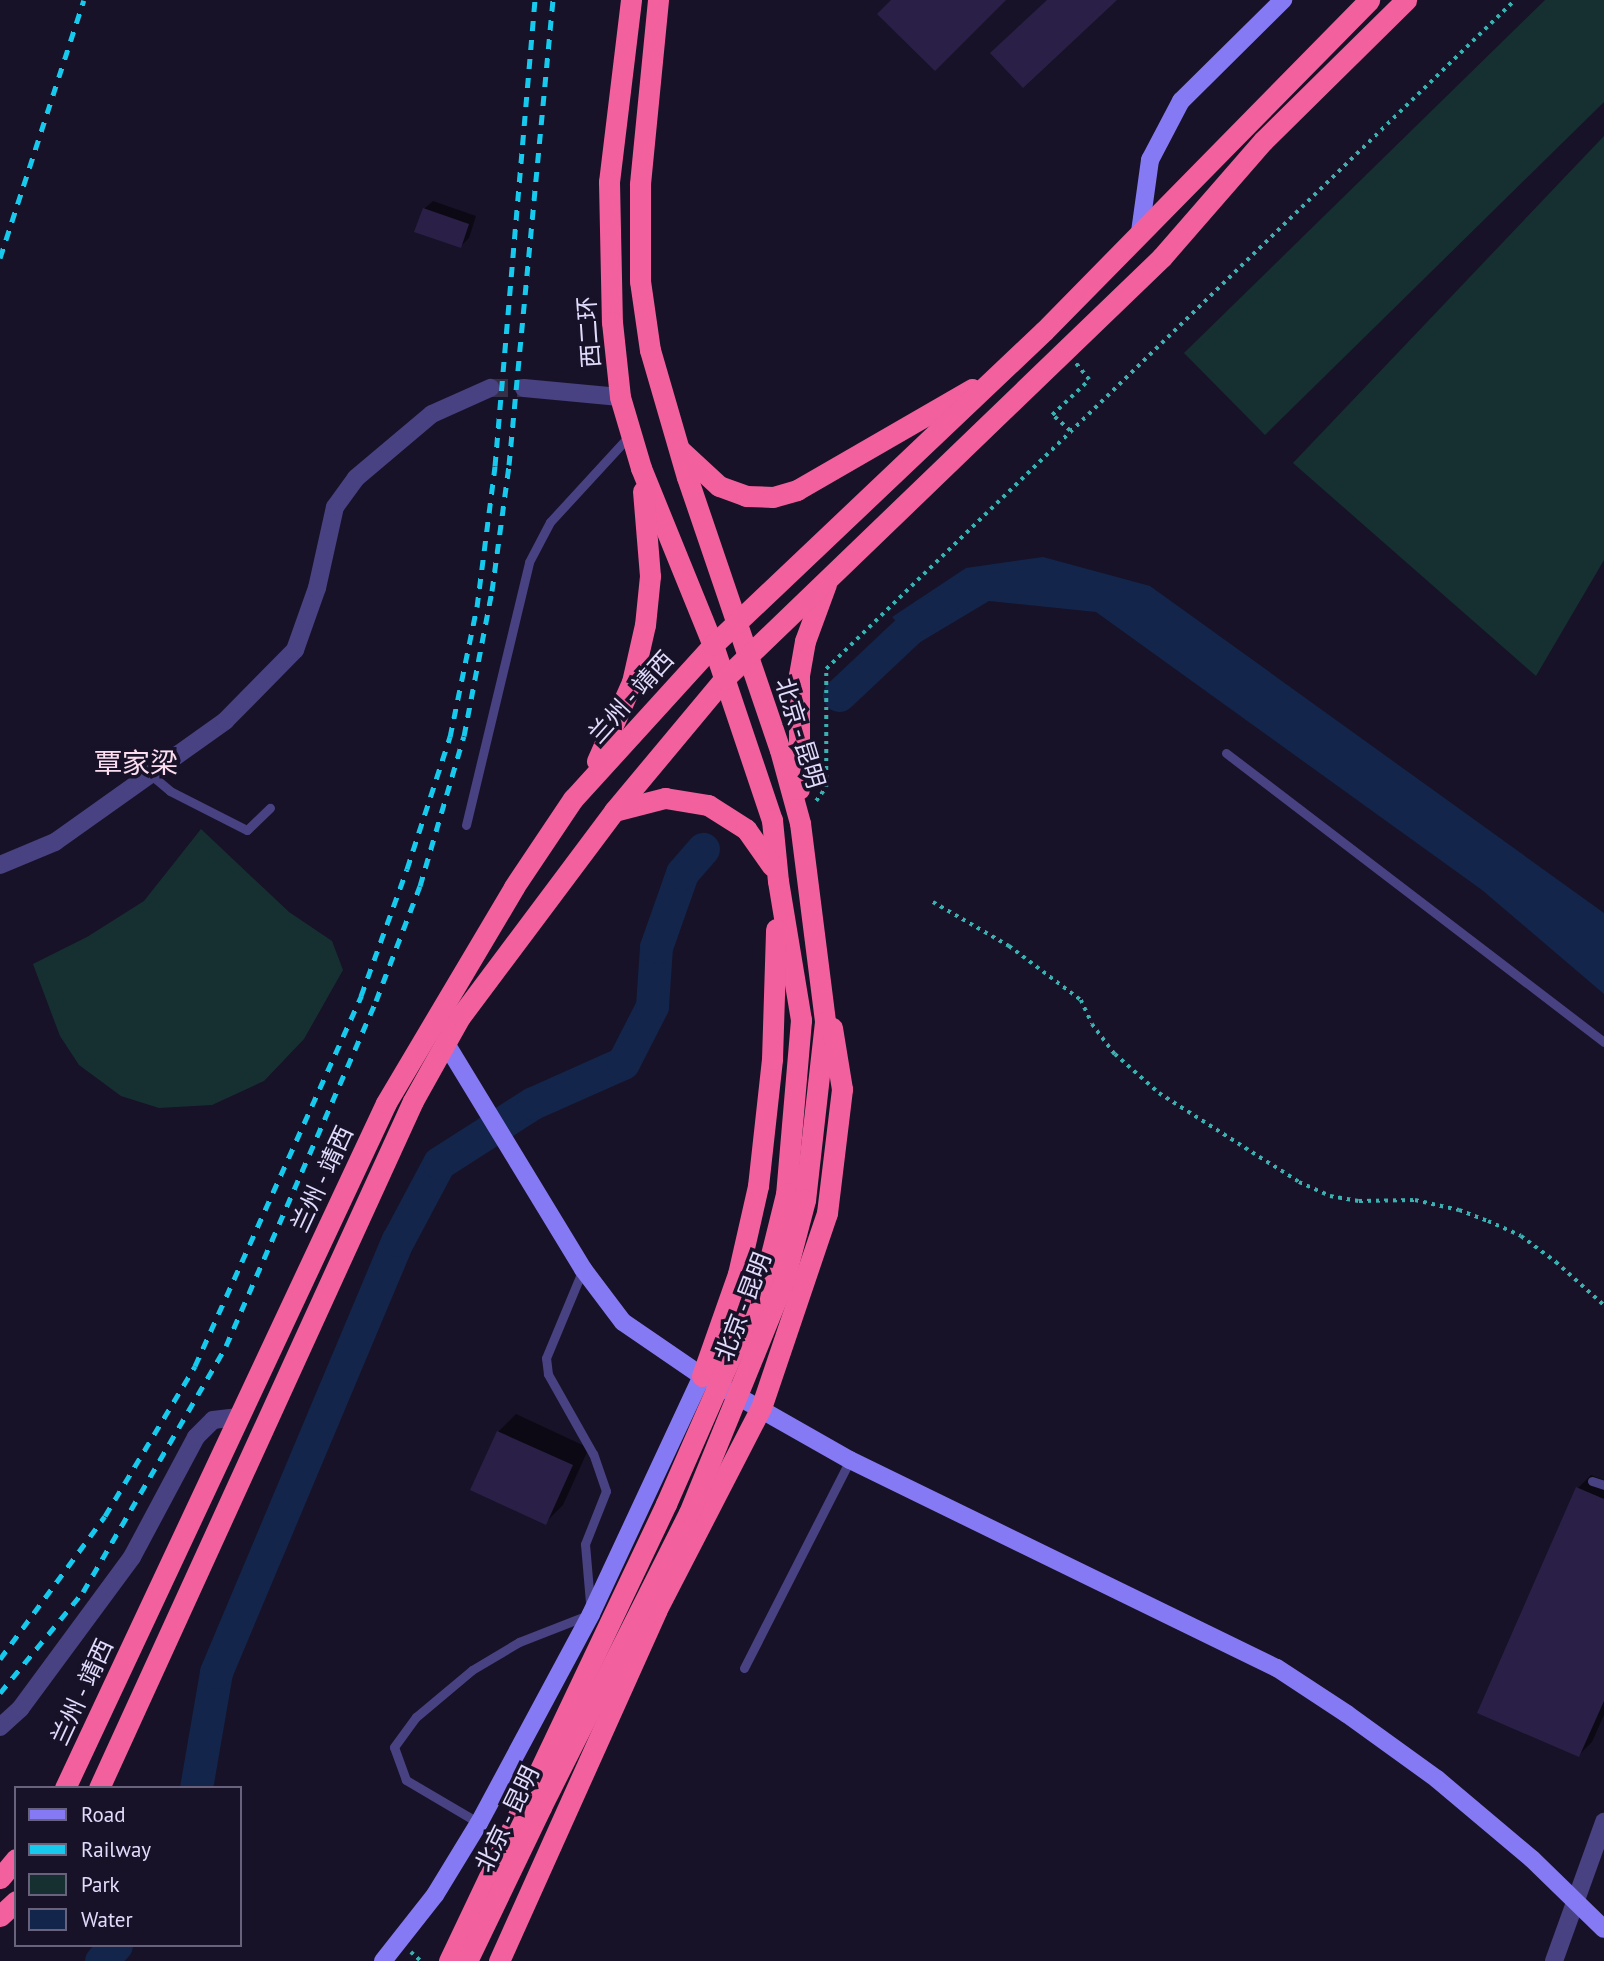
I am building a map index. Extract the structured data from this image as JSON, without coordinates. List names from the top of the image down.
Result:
{
  "streets": {
    "highway": ["西二环", "兰州 - 靖西", "北京 - 昆明"]
  },
  "crossings": [
    ["西二环", "兰州 - 靖西"],
    ["西二环", "北京 - 昆明"],
    ["兰州 - 靖西", "北京 - 昆明"]
  ],
  "districts": ["覃家梁"],
  "legend": [
    "Road",
    "Railway",
    "Park",
    "Water"
  ]
}
